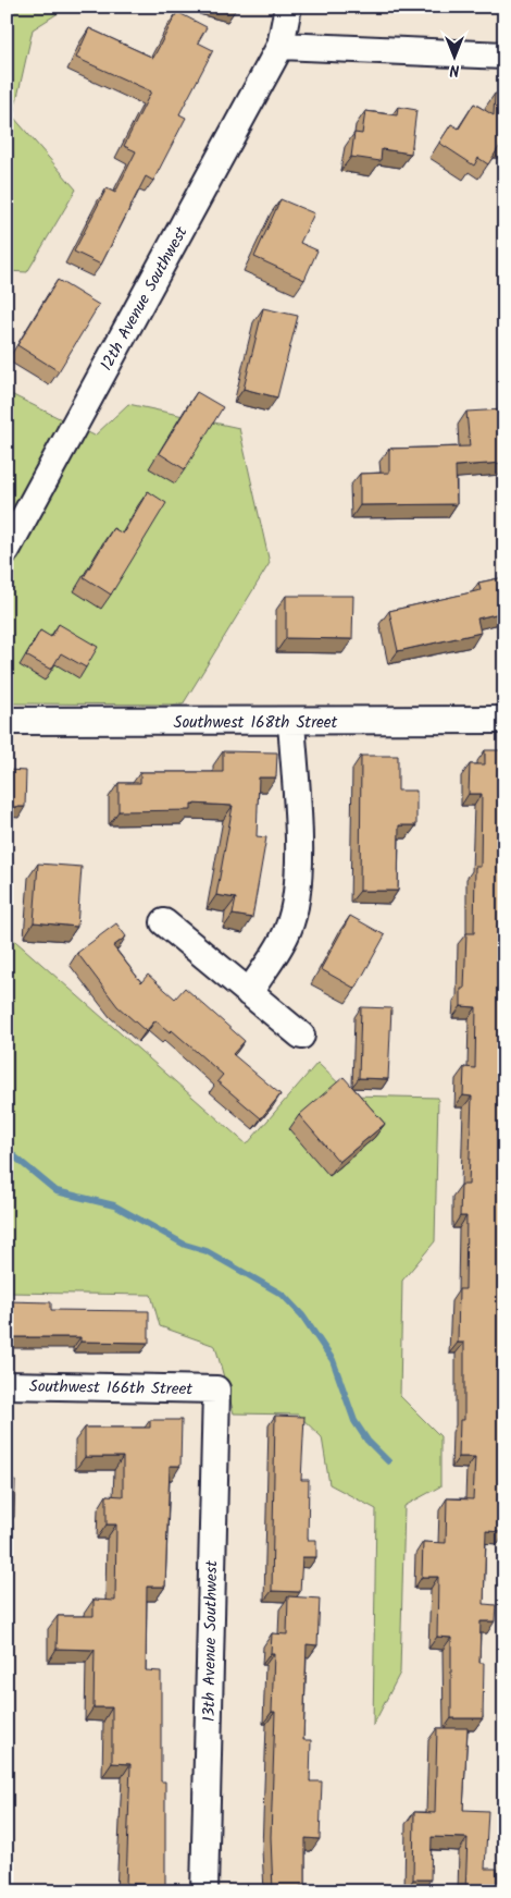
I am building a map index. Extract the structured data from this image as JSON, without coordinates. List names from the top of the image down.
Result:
{
  "streets": {
    "street": [
      "12th Avenue Southwest",
      "Southwest 168th Street",
      "Southwest 166th Street",
      "13th Avenue Southwest"
    ]
  },
  "crossings": [
    ["Southwest 166th Street", "13th Avenue Southwest"]
  ],
  "north": "bottom"
}
